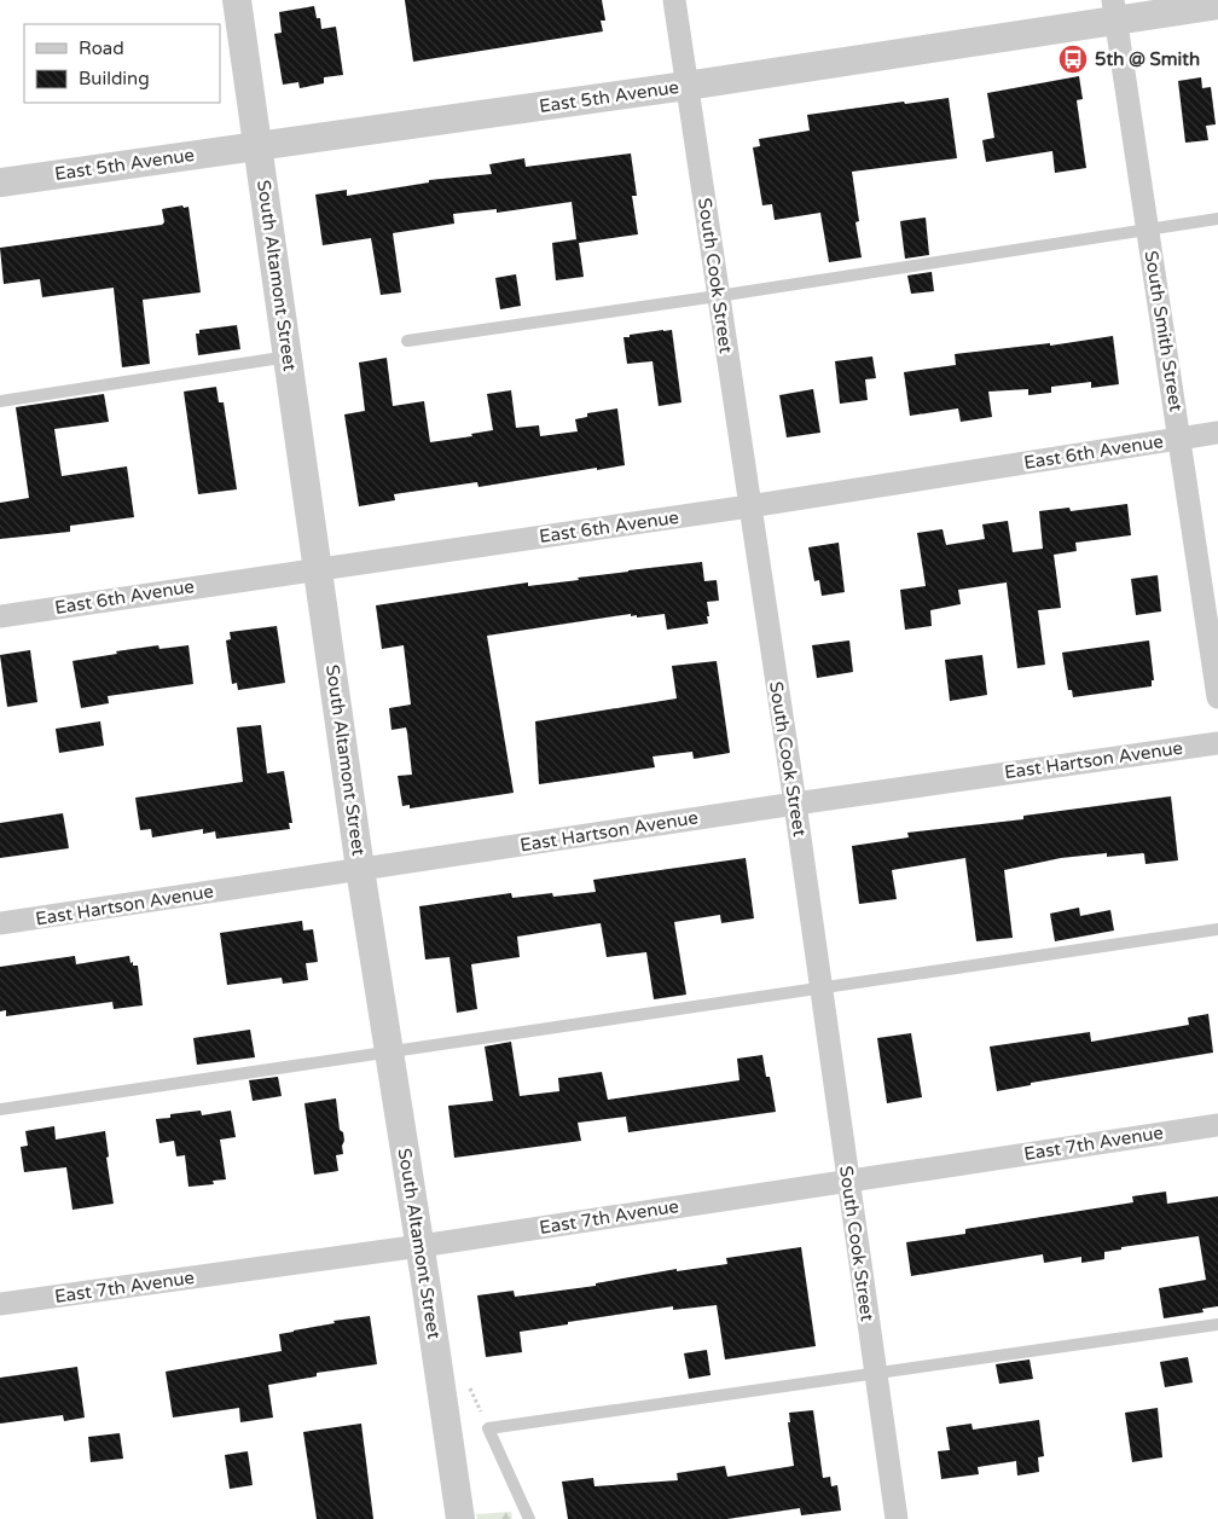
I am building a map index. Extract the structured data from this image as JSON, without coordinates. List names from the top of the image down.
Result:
{
  "streets": {
    "street": [
      "East 5th Avenue",
      "South Altamont Street",
      "South Cook Street",
      "South Smith Street",
      "East 6th Avenue",
      "East Hartson Avenue",
      "East 7th Avenue"
    ]
  },
  "crossings": [
    ["East 5th Avenue", "South Altamont Street"],
    ["East 5th Avenue", "South Cook Street"],
    ["East 5th Avenue", "South Smith Street"],
    ["South Altamont Street", "East 6th Avenue"],
    ["South Altamont Street", "East Hartson Avenue"],
    ["South Altamont Street", "East 7th Avenue"],
    ["South Cook Street", "East 6th Avenue"],
    ["South Cook Street", "East Hartson Avenue"],
    ["South Cook Street", "East 7th Avenue"],
    ["South Smith Street", "East 6th Avenue"]
  ],
  "places": {
    "bus stop": ["5th @ Smith"]
  },
  "legend": ["Road", "Building"]
}
